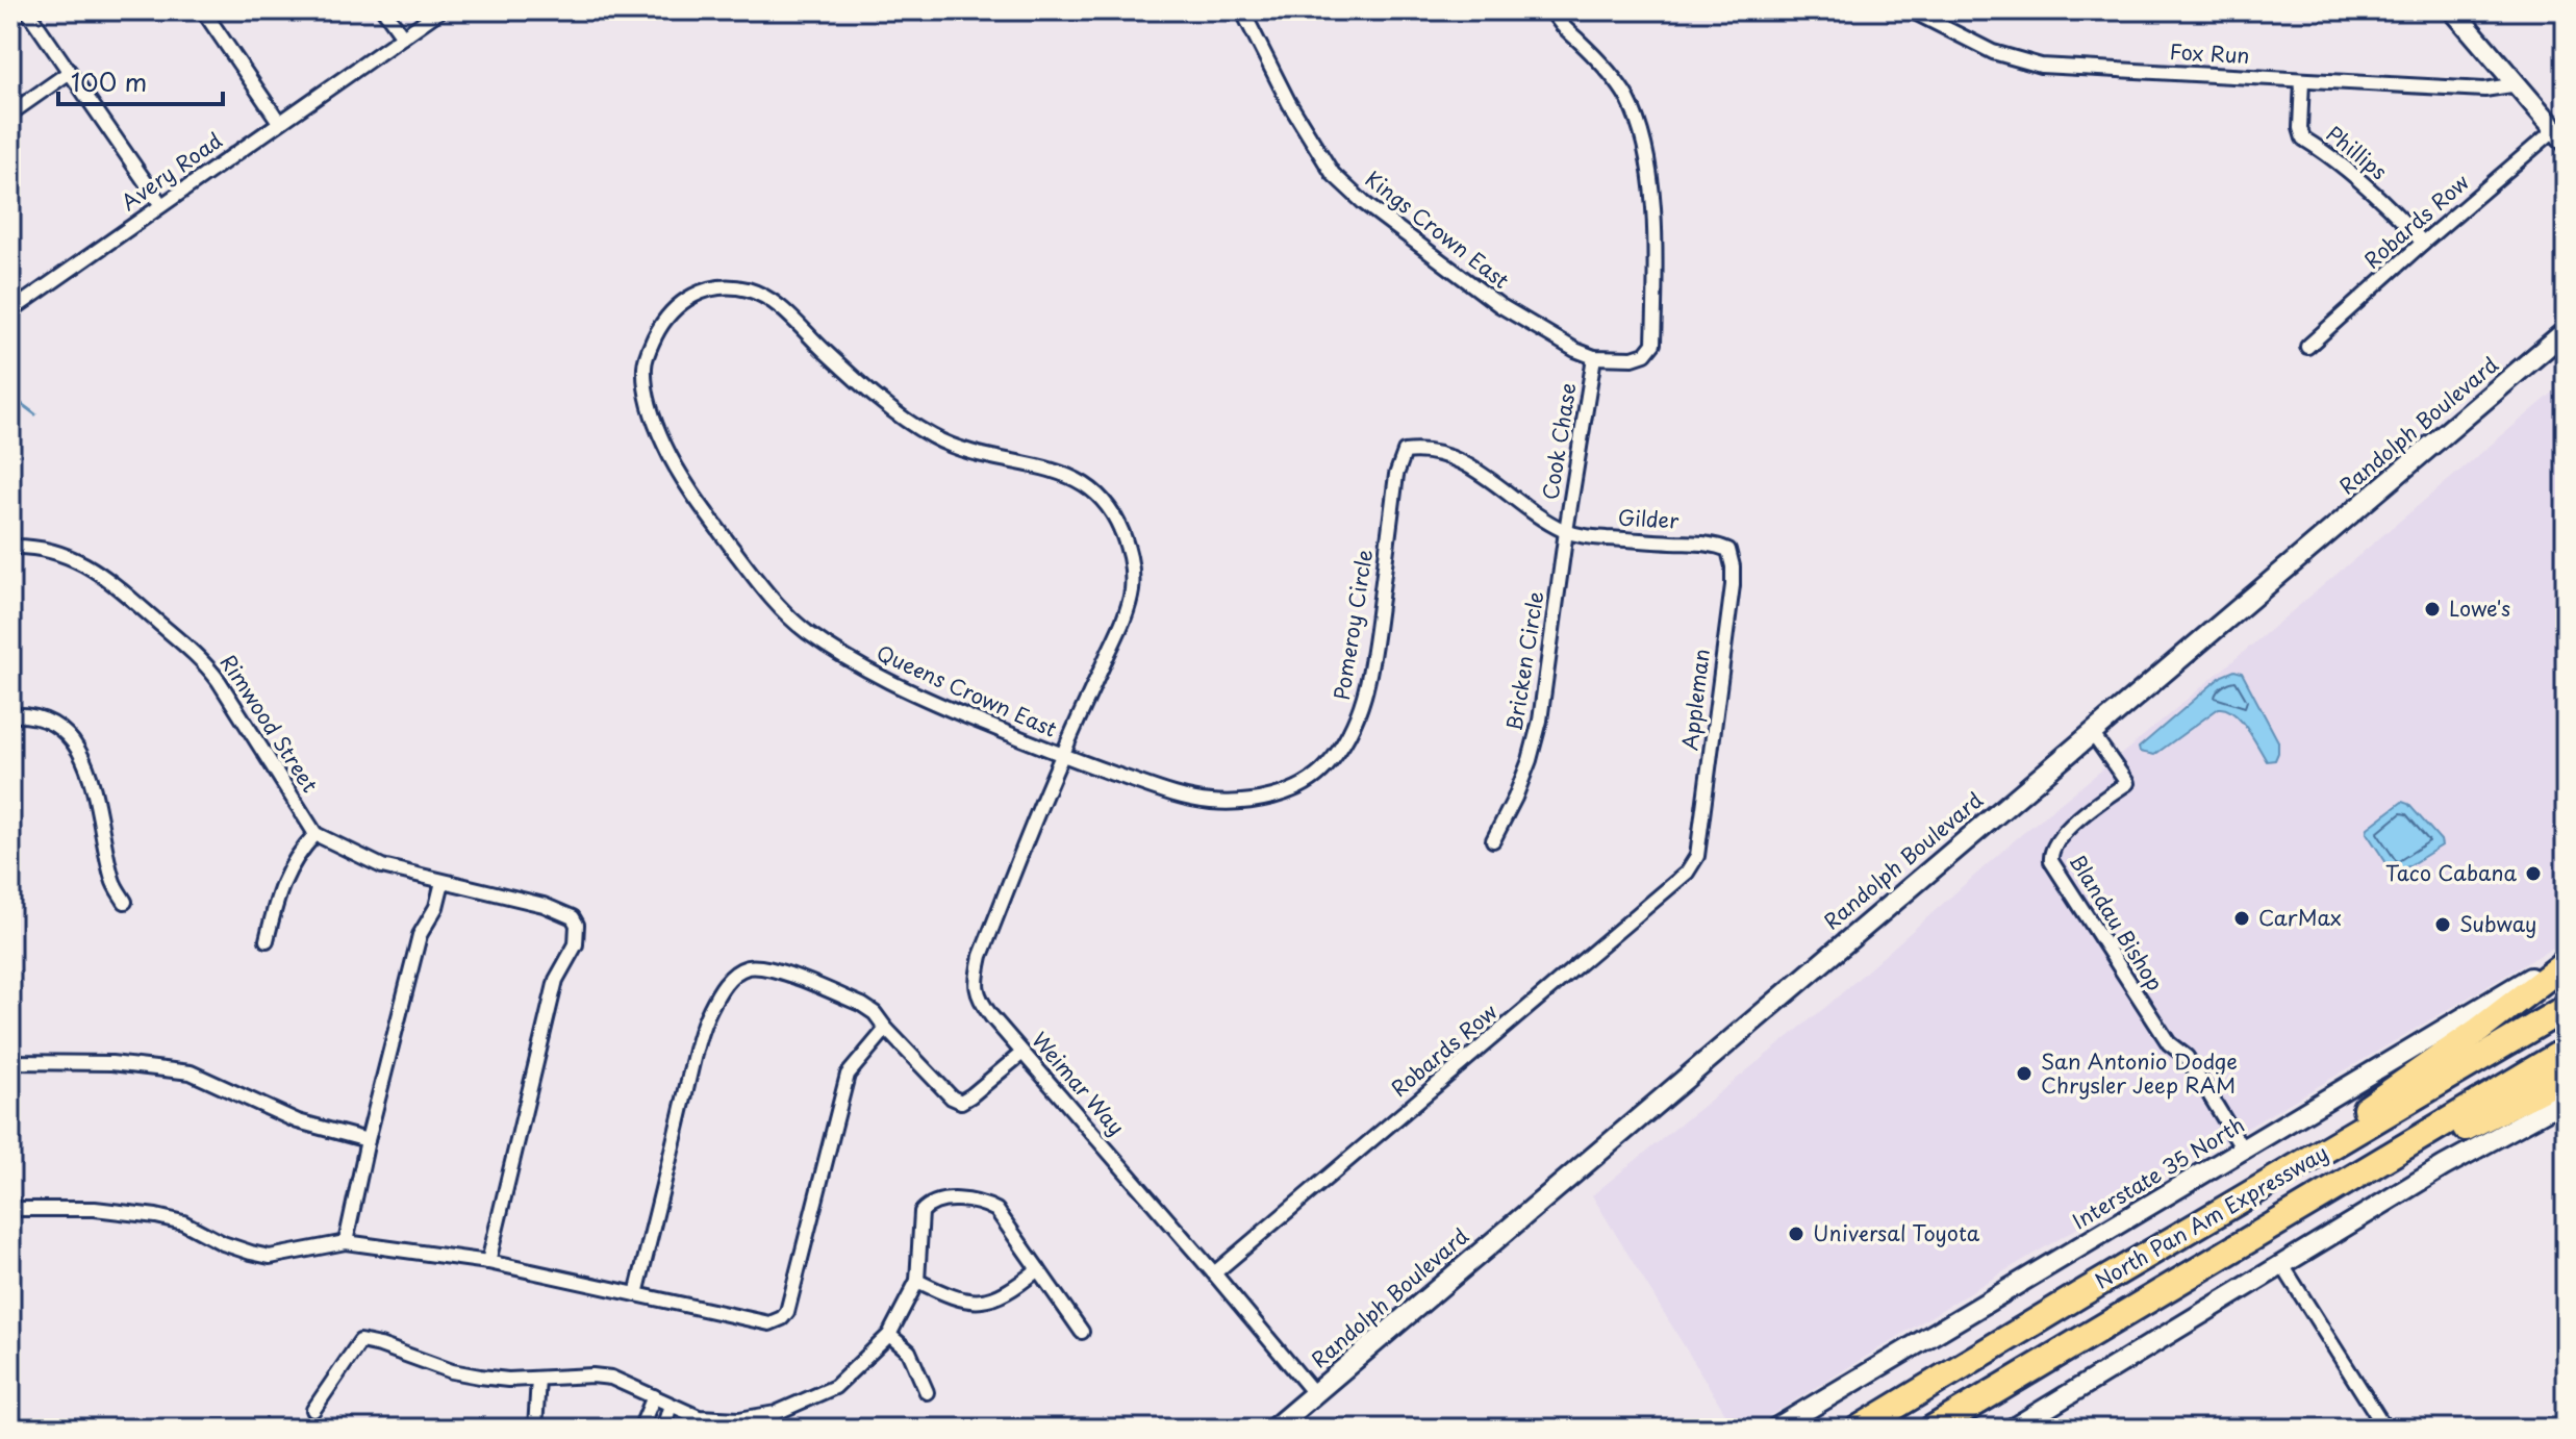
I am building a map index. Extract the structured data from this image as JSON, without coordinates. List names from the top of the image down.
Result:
{
  "streets": {
    "highway": ["North Pan Am Expressway"],
    "main road": ["Randolph Boulevard", "Interstate 35 North"],
    "street": [
      "Fox Run",
      "Phillips",
      "Avery Road",
      "Robards Row",
      "Kings Crown East",
      "Cook Chase",
      "Gilder",
      "Pomeroy Circle",
      "Bricken Circle",
      "Queens Crown East",
      "Appleman",
      "Rimwood Street",
      "Blandau Bishop",
      "Weimar Way"
    ]
  },
  "crossings": [
    ["Fox Run", "Phillips"],
    ["Phillips", "Robards Row"],
    ["Robards Row", "Appleman"],
    ["Robards Row", "Weimar Way"],
    ["Kings Crown East", "Cook Chase"],
    ["Randolph Boulevard", "Blandau Bishop"],
    ["Randolph Boulevard", "Weimar Way"],
    ["Cook Chase", "Gilder"],
    ["Cook Chase", "Bricken Circle"],
    ["Gilder", "Pomeroy Circle"],
    ["Gilder", "Bricken Circle"],
    ["Gilder", "Appleman"],
    ["Pomeroy Circle", "Queens Crown East"],
    ["Pomeroy Circle", "Weimar Way"],
    ["Queens Crown East", "Weimar Way"],
    ["Blandau Bishop", "Interstate 35 North"]
  ],
  "places": [
    "Lowe's",
    "Taco Cabana",
    "CarMax",
    "Subway",
    "San Antonio Dodge Chrysler Jeep RAM",
    "Universal Toyota"
  ],
  "scale_bar": "100 m"
}
